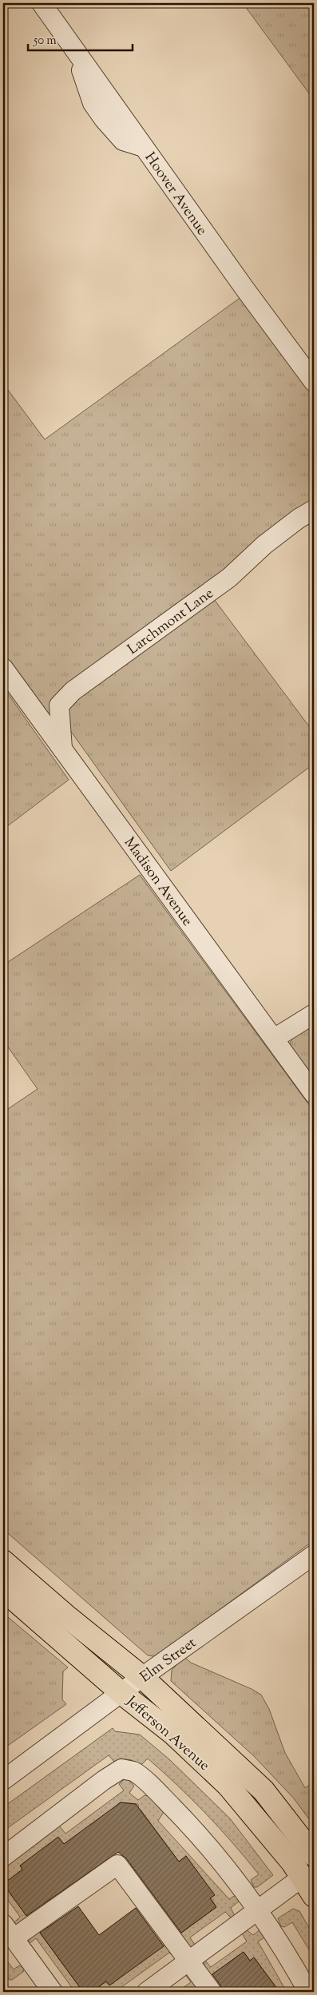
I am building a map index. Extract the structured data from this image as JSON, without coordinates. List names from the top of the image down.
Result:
{
  "streets": {
    "main road": ["Jefferson Avenue"],
    "street": [
      "Hoover Avenue",
      "Larchmont Lane",
      "Madison Avenue",
      "Elm Street"
    ]
  },
  "crossings": [
    ["Larchmont Lane", "Madison Avenue"],
    ["Elm Street", "Jefferson Avenue"]
  ],
  "scale_bar": "50 m"
}
